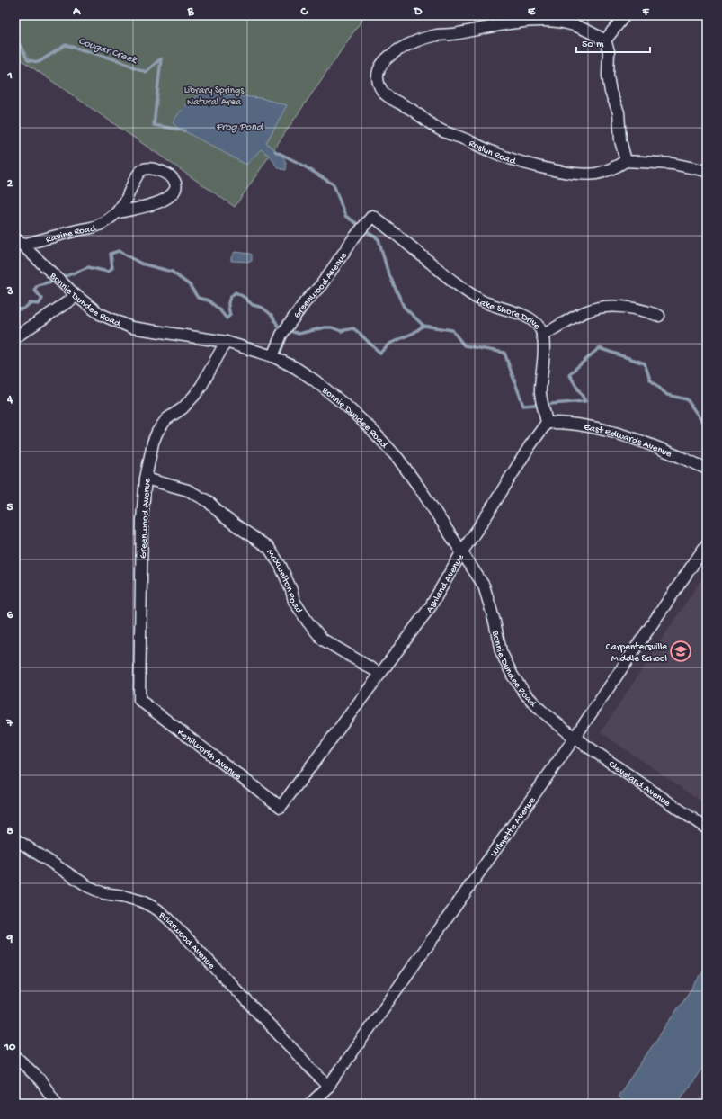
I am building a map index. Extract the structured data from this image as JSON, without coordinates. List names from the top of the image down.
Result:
{
  "streets": {
    "street": [
      "Roslyn Road",
      "Ravine Road",
      "Greenwood Avenue",
      "Bonnie Dundee Road",
      "Lake Shore Drive",
      "East Edwards Avenue",
      "Maxwelton Road",
      "Ashland Avenue",
      "Kenilworth Avenue",
      "Cleveland Avenue",
      "Wilmette Avenue",
      "Briarwood Avenue"
    ]
  },
  "crossings": [
    ["Ravine Road", "Bonnie Dundee Road"],
    ["Greenwood Avenue", "Bonnie Dundee Road"],
    ["Greenwood Avenue", "Lake Shore Drive"],
    ["Greenwood Avenue", "Maxwelton Road"],
    ["Greenwood Avenue", "Kenilworth Avenue"],
    ["Bonnie Dundee Road", "Ashland Avenue"],
    ["Bonnie Dundee Road", "Cleveland Avenue"],
    ["Bonnie Dundee Road", "Wilmette Avenue"],
    ["East Edwards Avenue", "Ashland Avenue"],
    ["Maxwelton Road", "Ashland Avenue"],
    ["Ashland Avenue", "Kenilworth Avenue"],
    ["Cleveland Avenue", "Wilmette Avenue"],
    ["Wilmette Avenue", "Briarwood Avenue"]
  ],
  "water": ["Cougar Creek", "Frog Pond"],
  "parks": ["Library Springs Natural Area"],
  "places": {
    "school or university": ["Carpentersville Middle School"]
  },
  "scale_bar": "50 m",
  "grid": {
    "columns": [
      "A",
      "B",
      "C",
      "D",
      "E",
      "F"
    ],
    "rows": [
      "1",
      "2",
      "3",
      "4",
      "5",
      "6",
      "7",
      "8",
      "9",
      "10"
    ]
  }
}
